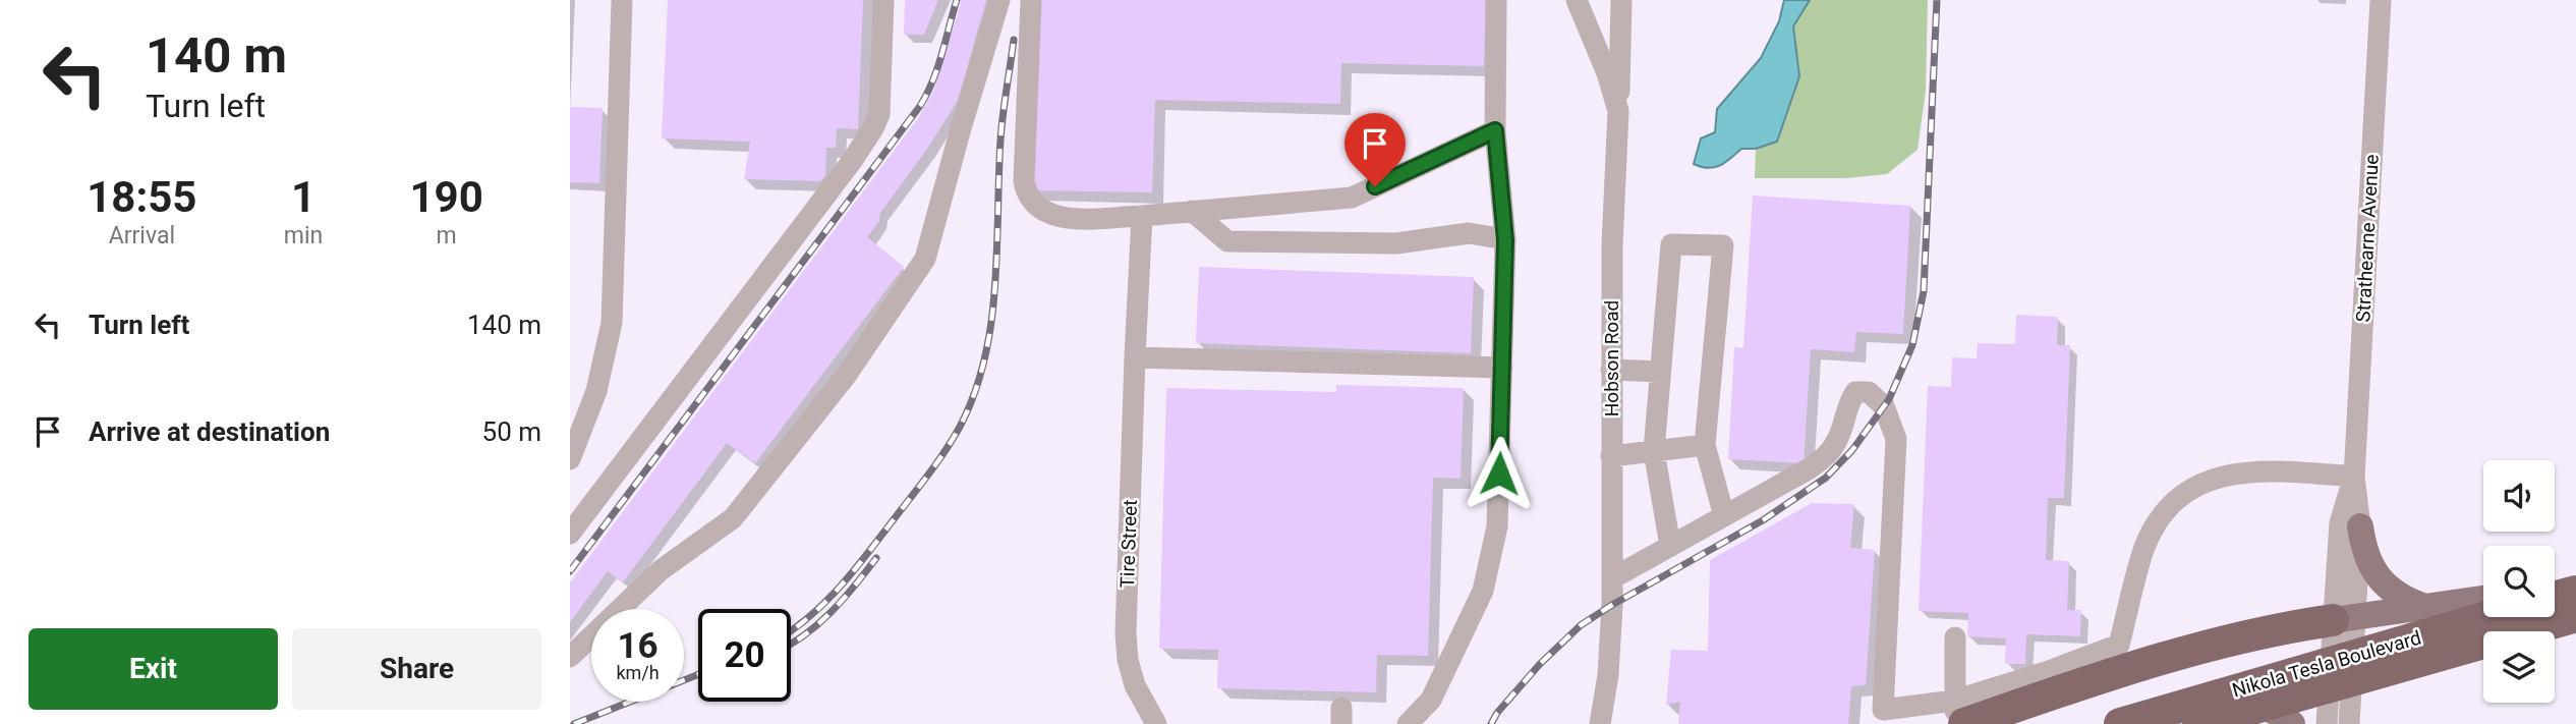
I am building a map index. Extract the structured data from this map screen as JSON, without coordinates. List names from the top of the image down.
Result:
{
  "streets": {
    "highway": ["Nikola Tesla Boulevard"],
    "street": ["Strathearne Avenue", "Hobson Road", "Tire Street"]
  },
  "page": {
    "turn": ["140 m", "Turn left"],
    "eta": [
      "18:55",
      "Arrival",
      "1",
      "min",
      "190",
      "m"
    ],
    "list": [
      {
        "name": "Turn left",
        "value": "140 m"
      },
      {
        "name": "Arrive at destination",
        "value": "50 m"
      }
    ],
    "speed": "16 km/h",
    "limit": "20",
    "buttons": ["Exit", "Share"]
  }
}
